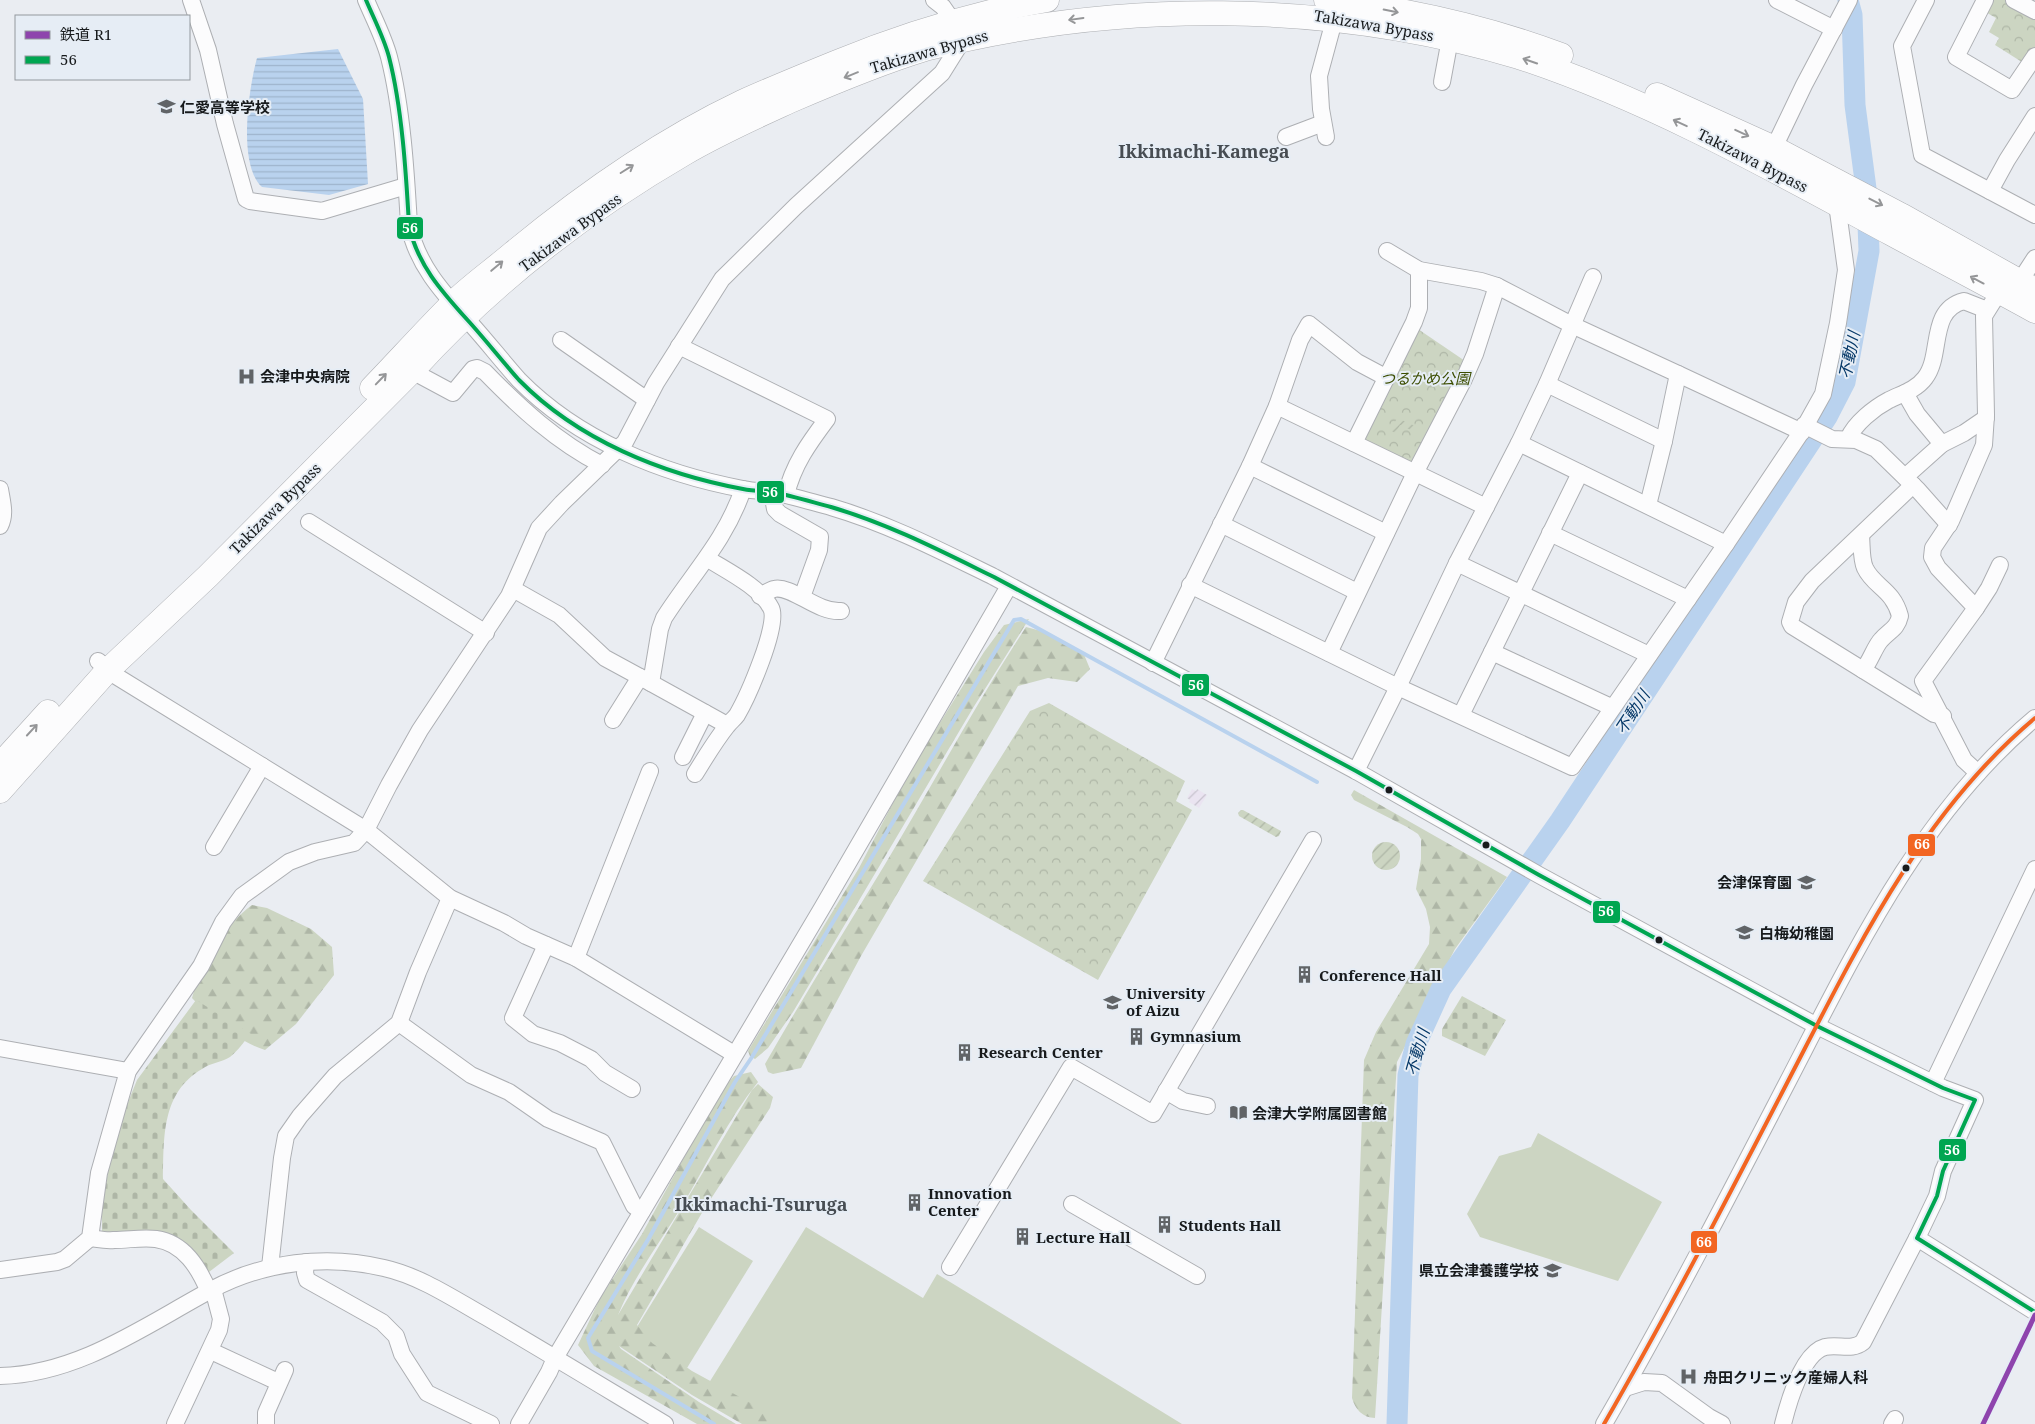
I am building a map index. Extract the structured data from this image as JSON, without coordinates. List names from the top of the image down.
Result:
{
  "streets": {
    "highway": ["Takizawa Bypass"]
  },
  "districts": ["Ikkimachi-Kamega", "Ikkimachi-Tsuruga"],
  "water": ["不動川"],
  "parks": ["つるかめ公園"],
  "places": {
    "school or university": [
      "仁愛高等学校",
      "会津保育園",
      "白梅幼稚園",
      "University of Aizu",
      "県立会津養護学校"
    ],
    "hospital": ["会津中央病院", "舟田クリニック産婦人科"],
    "building": [
      "Conference Hall",
      "Gymnasium",
      "Research Center",
      "Innovation Center",
      "Students Hall",
      "Lecture Hall"
    ],
    "library": ["会津大学附属図書館"]
  },
  "lines": ["transit line 56", "transit line 66", "rail line R1"],
  "legend": ["鉄道 R1", "56"]
}
